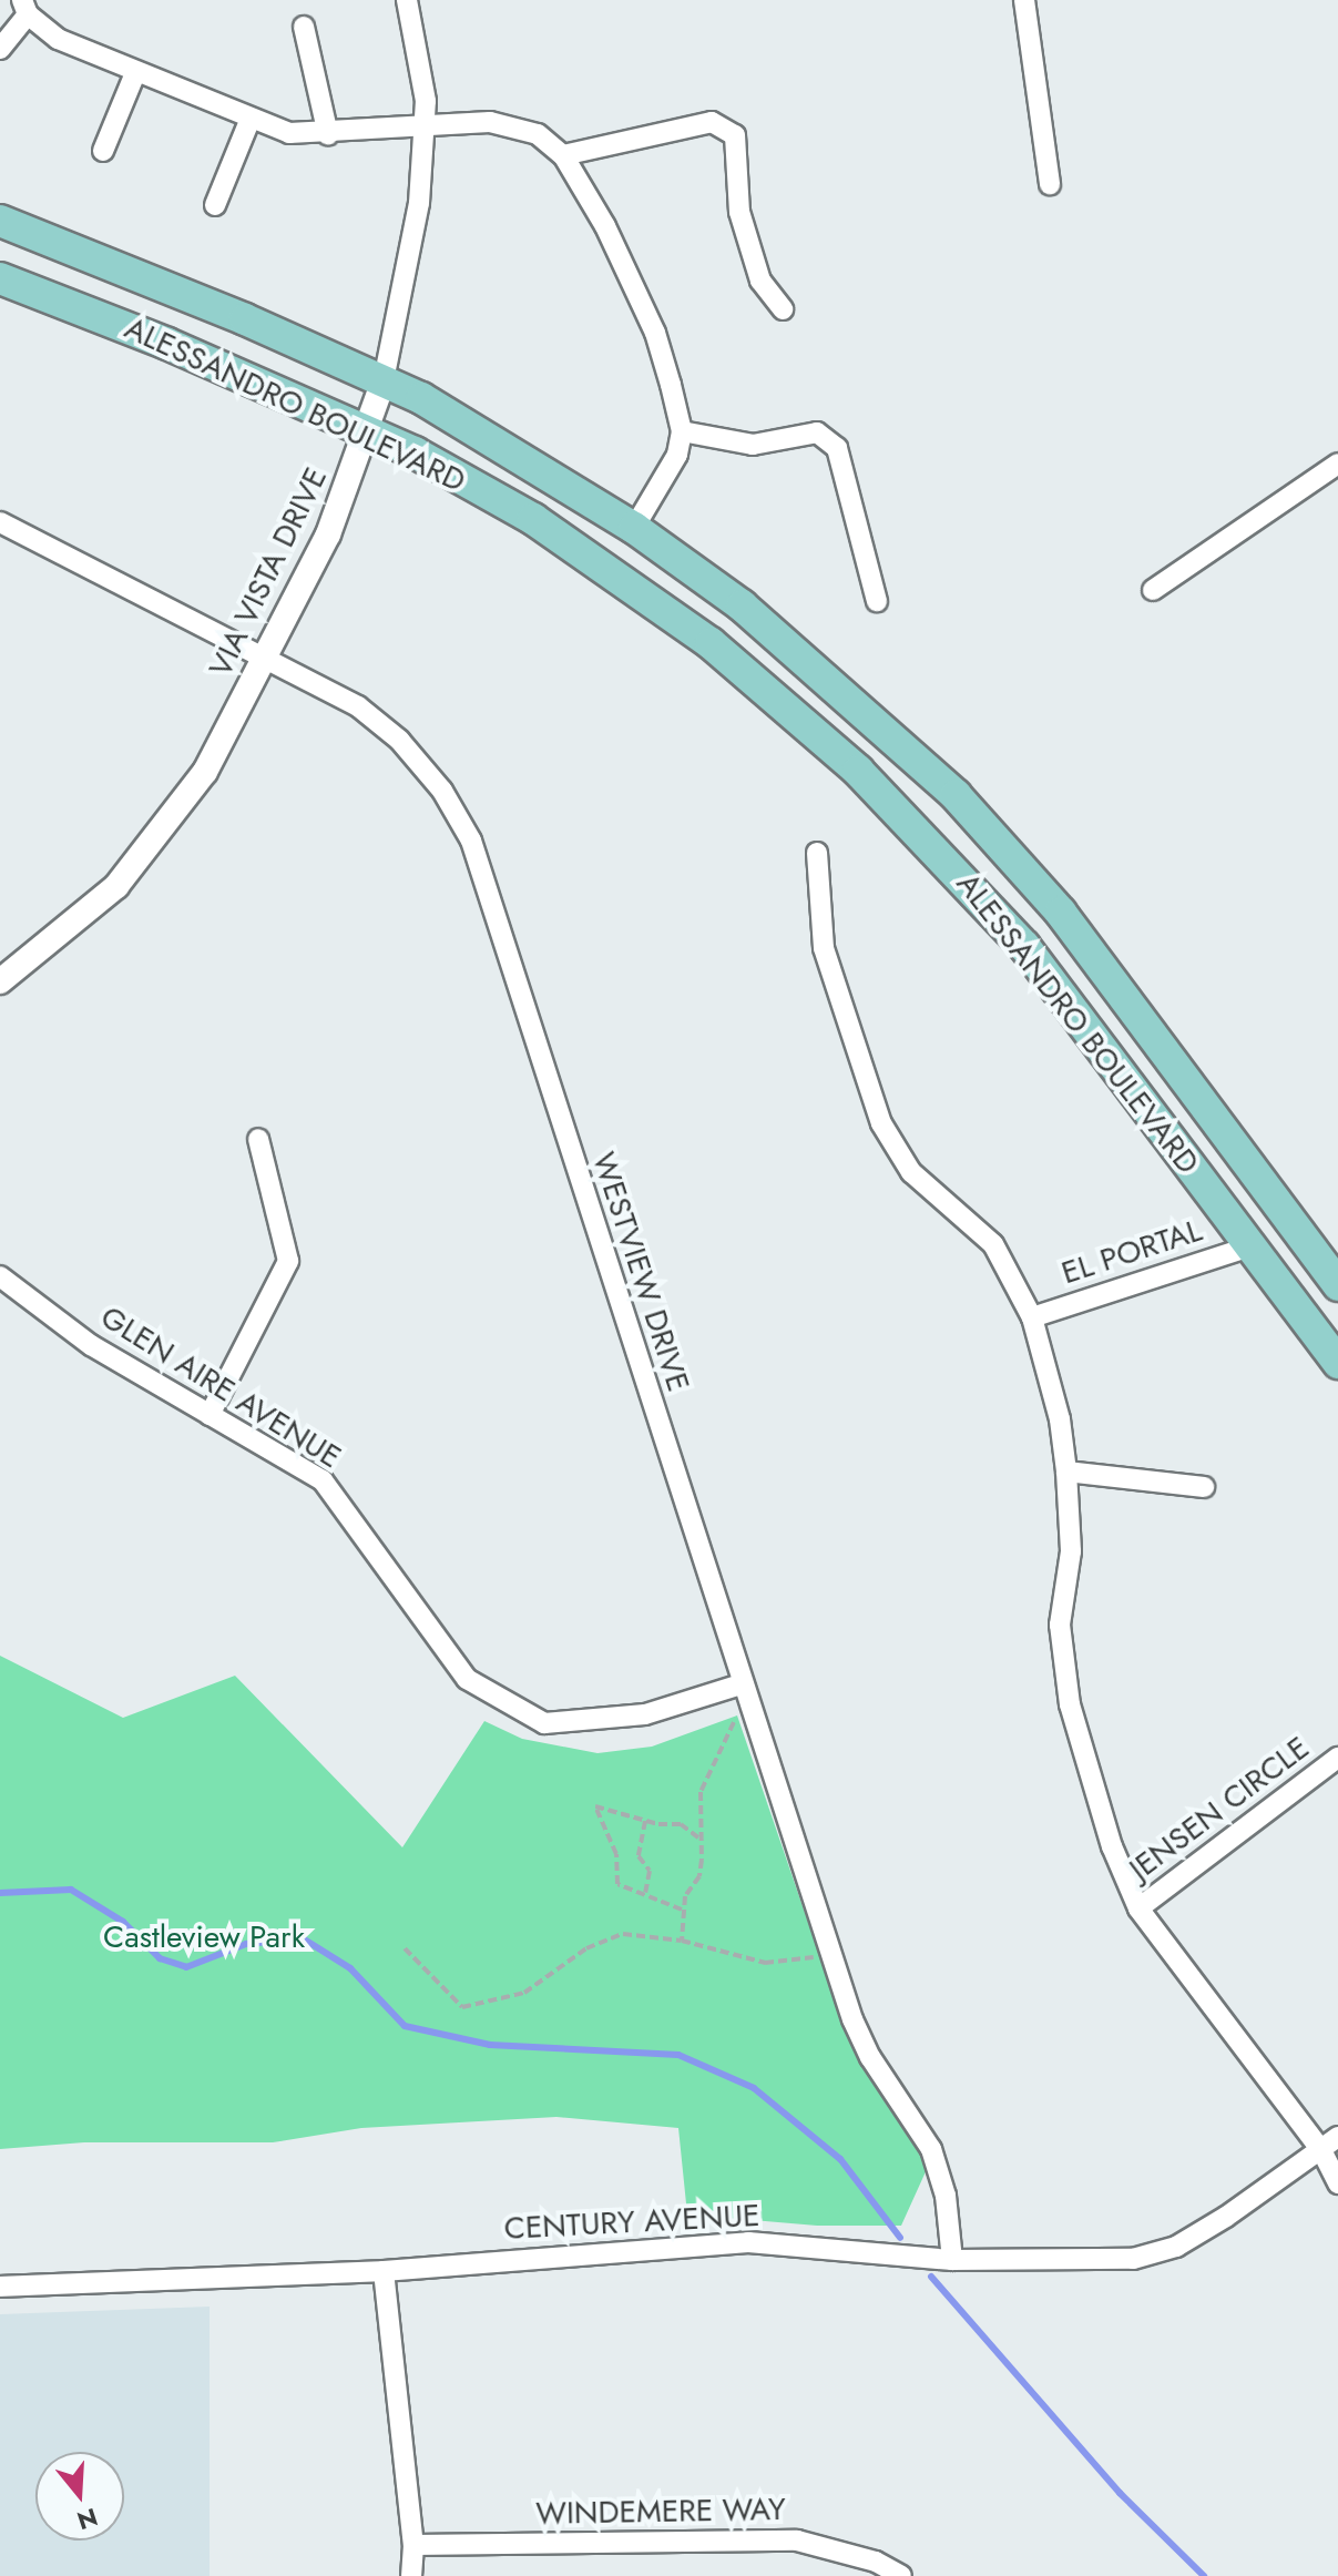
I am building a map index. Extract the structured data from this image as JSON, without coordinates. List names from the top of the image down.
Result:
{
  "streets": {
    "main road": ["ALESSANDRO BOULEVARD"],
    "street": [
      "VIA VISTA DRIVE",
      "EL PORTAL",
      "WESTVIEW DRIVE",
      "GLEN AIRE AVENUE",
      "JENSEN CIRCLE",
      "CENTURY AVENUE",
      "WINDEMERE WAY"
    ]
  },
  "crossings": [
    ["ALESSANDRO BOULEVARD", "VIA VISTA DRIVE"],
    ["ALESSANDRO BOULEVARD", "EL PORTAL"],
    ["VIA VISTA DRIVE", "WESTVIEW DRIVE"],
    ["WESTVIEW DRIVE", "GLEN AIRE AVENUE"],
    ["WESTVIEW DRIVE", "CENTURY AVENUE"]
  ],
  "parks": ["Castleview Park"],
  "north": "bottom"
}
